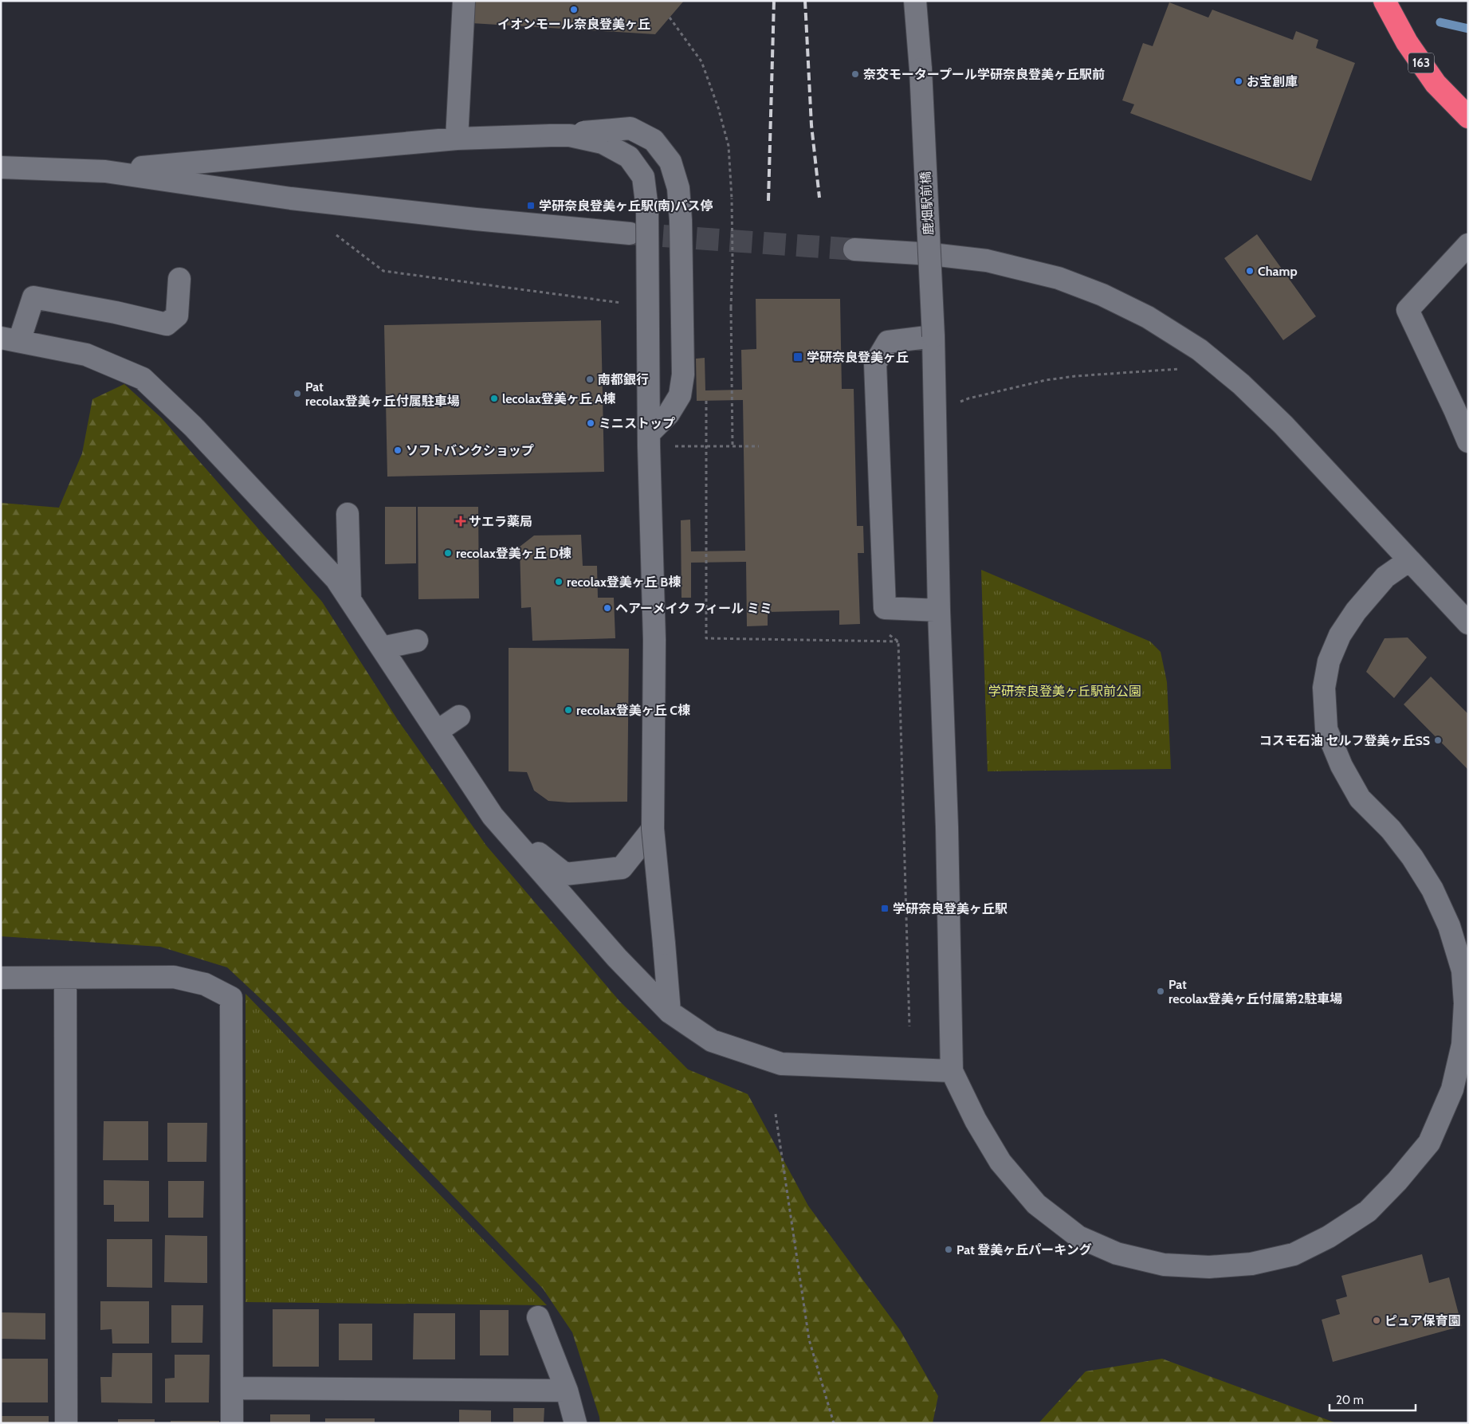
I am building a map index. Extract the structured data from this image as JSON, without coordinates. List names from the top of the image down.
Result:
{
  "streets": {
    "highway": ["163"],
    "street": ["鹿畑駅前橋"]
  },
  "parks": ["学研奈良登美ヶ丘駅前公園"],
  "places": {
    "other": [
      "イオンモール奈良登美ヶ丘",
      "奈交モータープール学研奈良登美ヶ丘駅前",
      "お宝創庫",
      "Champ",
      "南都銀行",
      "Pat recolax登美ヶ丘付属駐車場",
      "lecolax登美ヶ丘 A棟",
      "ミニストップ",
      "ソフトバンクショップ",
      "recolax登美ヶ丘 D棟",
      "recolax登美ヶ丘 B棟",
      "ヘアーメイク フィール ミミ",
      "recolax登美ヶ丘 C棟",
      "コスモ石油 セルフ登美ヶ丘SS",
      "Pat recolax登美ヶ丘付属第2駐車場",
      "Pat 登美ヶ丘パーキング",
      "ピュア保育園"
    ],
    "transit": ["学研奈良登美ヶ丘駅(南)バス停", "学研奈良登美ヶ丘", "学研奈良登美ヶ丘駅"],
    "health": ["サエラ薬局"]
  },
  "scale_bar": "20 m"
}
